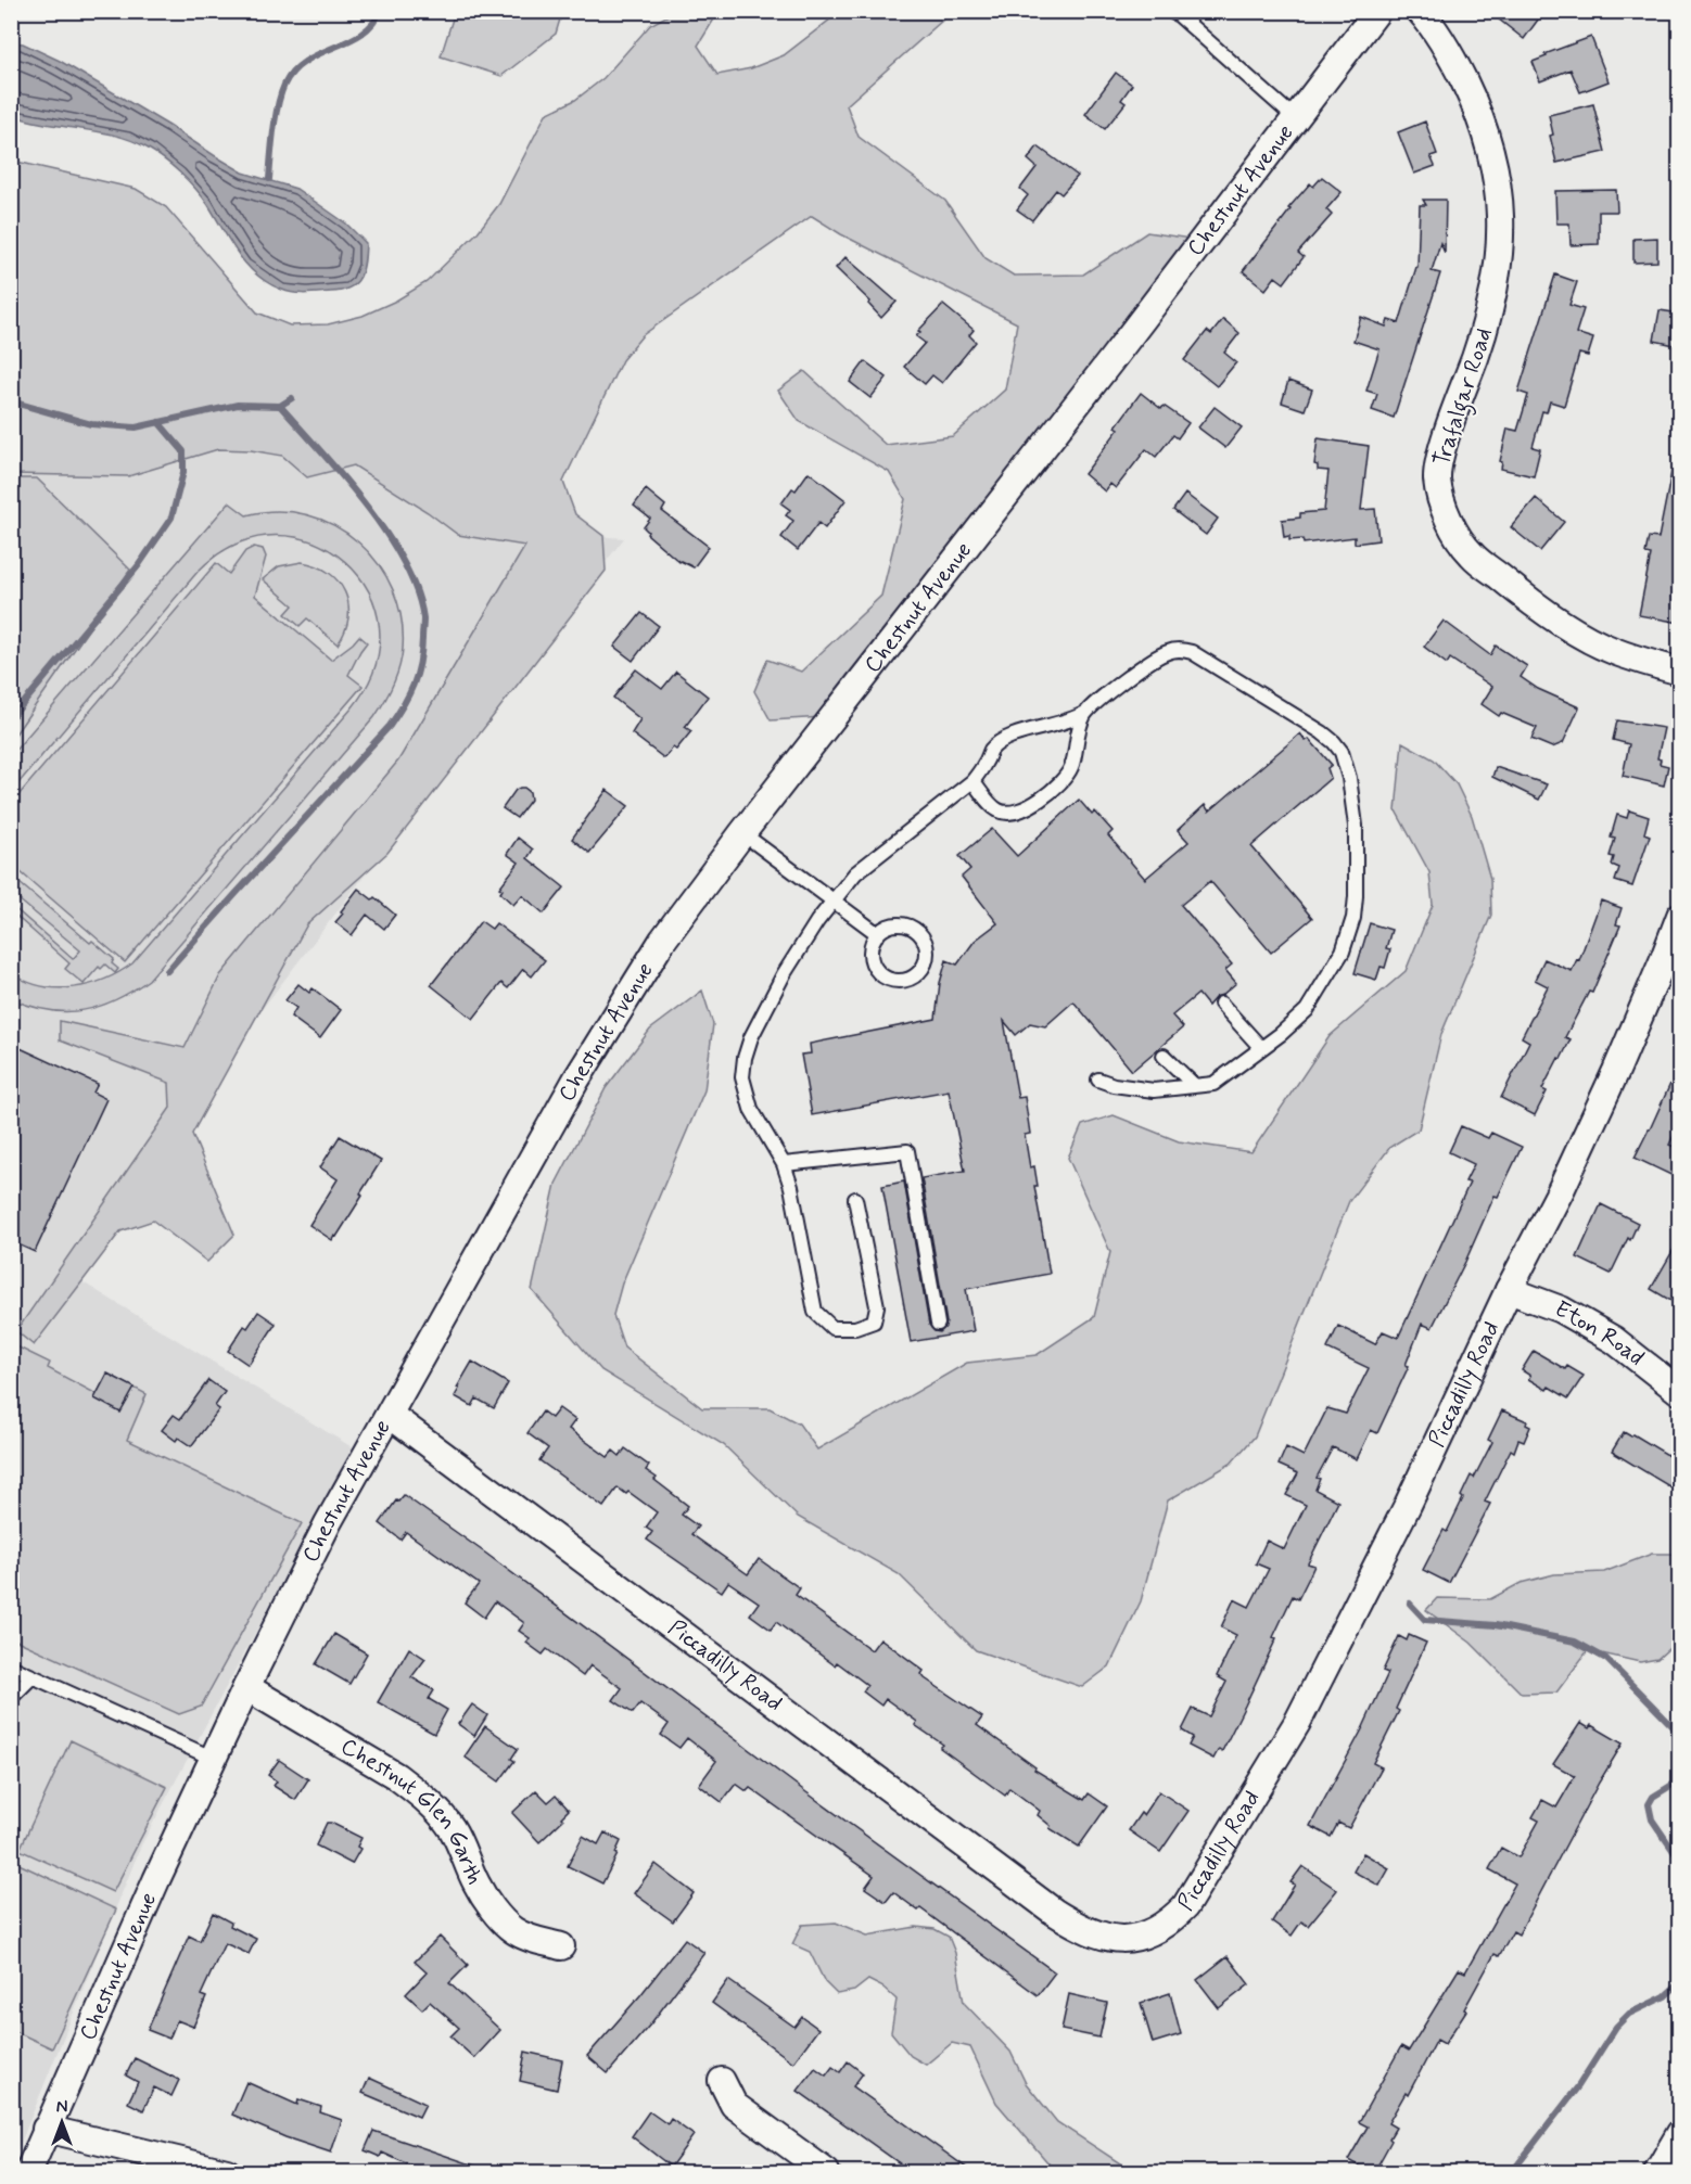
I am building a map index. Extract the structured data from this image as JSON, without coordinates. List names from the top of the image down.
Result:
{
  "streets": {
    "street": [
      "Chestnut Avenue",
      "Trafalgar Road",
      "Eton Road",
      "Piccadilly Road",
      "Chestnut Glen Garth"
    ]
  },
  "crossings": [
    ["Chestnut Avenue", "Piccadilly Road"],
    ["Chestnut Avenue", "Chestnut Glen Garth"],
    ["Eton Road", "Piccadilly Road"]
  ],
  "north": "top"
}
